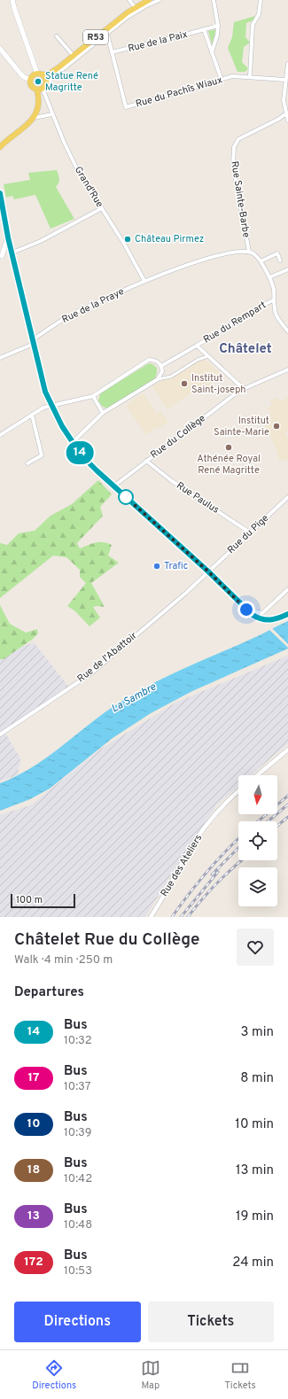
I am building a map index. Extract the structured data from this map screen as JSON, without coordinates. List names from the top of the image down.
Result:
{
  "streets": {
    "main road": ["R53"],
    "street": [
      "Rue de la Paix",
      "Rue du Pachîs Wiaux",
      "Grand'Rue",
      "Rue Sainte-Barbe",
      "Rue de la Praye",
      "Rue du Rempart",
      "Rue du Collège",
      "Rue Paulus",
      "Rue du Pige",
      "Rue de l'Abattoir",
      "Rue des Ateliers"
    ]
  },
  "crossings": [
    ["R53", "Grand'Rue"],
    ["Rue de la Paix", "Rue du Pachîs Wiaux"],
    ["Grand'Rue", "Rue de la Praye"],
    ["Rue Sainte-Barbe", "Rue de la Praye"],
    ["Rue du Collège", "Rue Paulus"],
    ["Rue Paulus", "Rue du Pige"],
    ["Rue du Pige", "Rue de l'Abattoir"]
  ],
  "districts": ["Châtelet"],
  "water": ["La Sambre"],
  "places": [
    "Statue René Magritte",
    "Château Pirmez",
    "Institut Saint-joseph",
    "Institut Sainte-Marie",
    "Athénée Royal René Magritte",
    "Trafic"
  ],
  "lines": ["bus line 14"],
  "scale_bar": "100 m",
  "north": "bottom",
  "page": {
    "on_map": "14",
    "scale": "100 m",
    "heading": [
      ["Châtelet Rue du Collège", "Walk · 4 min · 250 m"],
      "Departures"
    ],
    "list": [
      {
        "mark": "14",
        "name": "Bus",
        "note": "10:32",
        "value": "3 min"
      },
      {
        "mark": "17",
        "name": "Bus",
        "note": "10:37",
        "value": "8 min"
      },
      {
        "mark": "10",
        "name": "Bus",
        "note": "10:39",
        "value": "10 min"
      },
      {
        "mark": "18",
        "name": "Bus",
        "note": "10:42",
        "value": "13 min"
      },
      {
        "mark": "13",
        "name": "Bus",
        "note": "10:48",
        "value": "19 min"
      },
      {
        "mark": "172",
        "name": "Bus",
        "note": "10:53",
        "value": "24 min"
      }
    ],
    "buttons": ["Directions", "Tickets"],
    "tabs": ["Directions", "Map", "Tickets"]
  }
}
